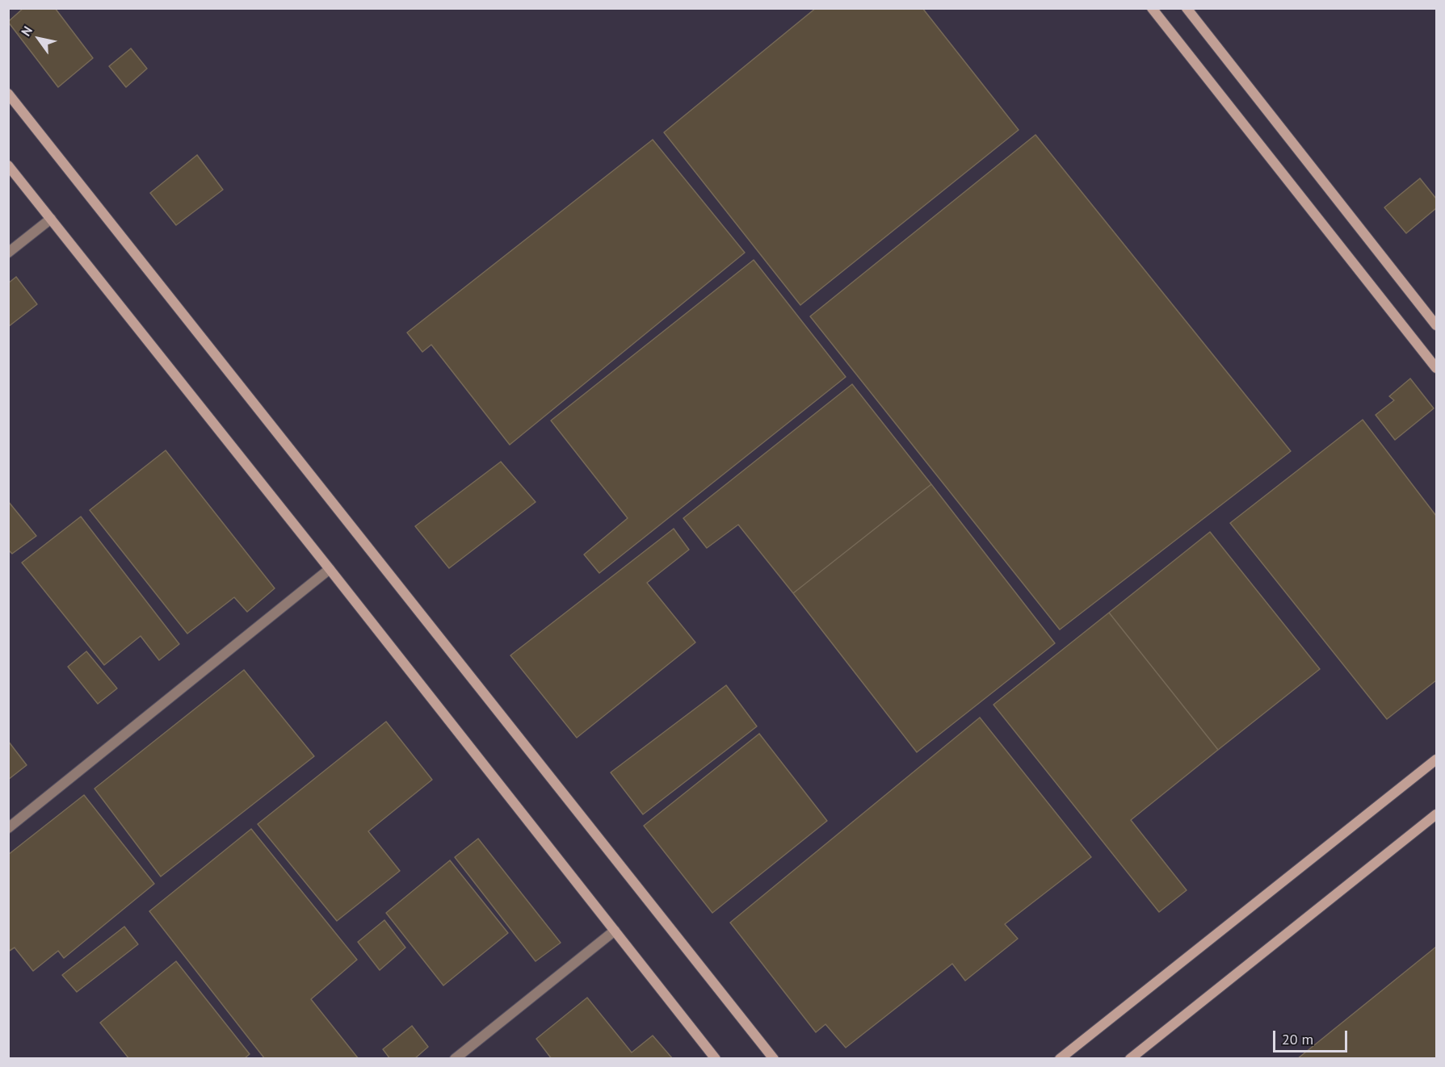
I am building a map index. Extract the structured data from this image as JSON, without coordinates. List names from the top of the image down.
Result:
{
  "scale_bar": "20 m",
  "north": "top left"
}
